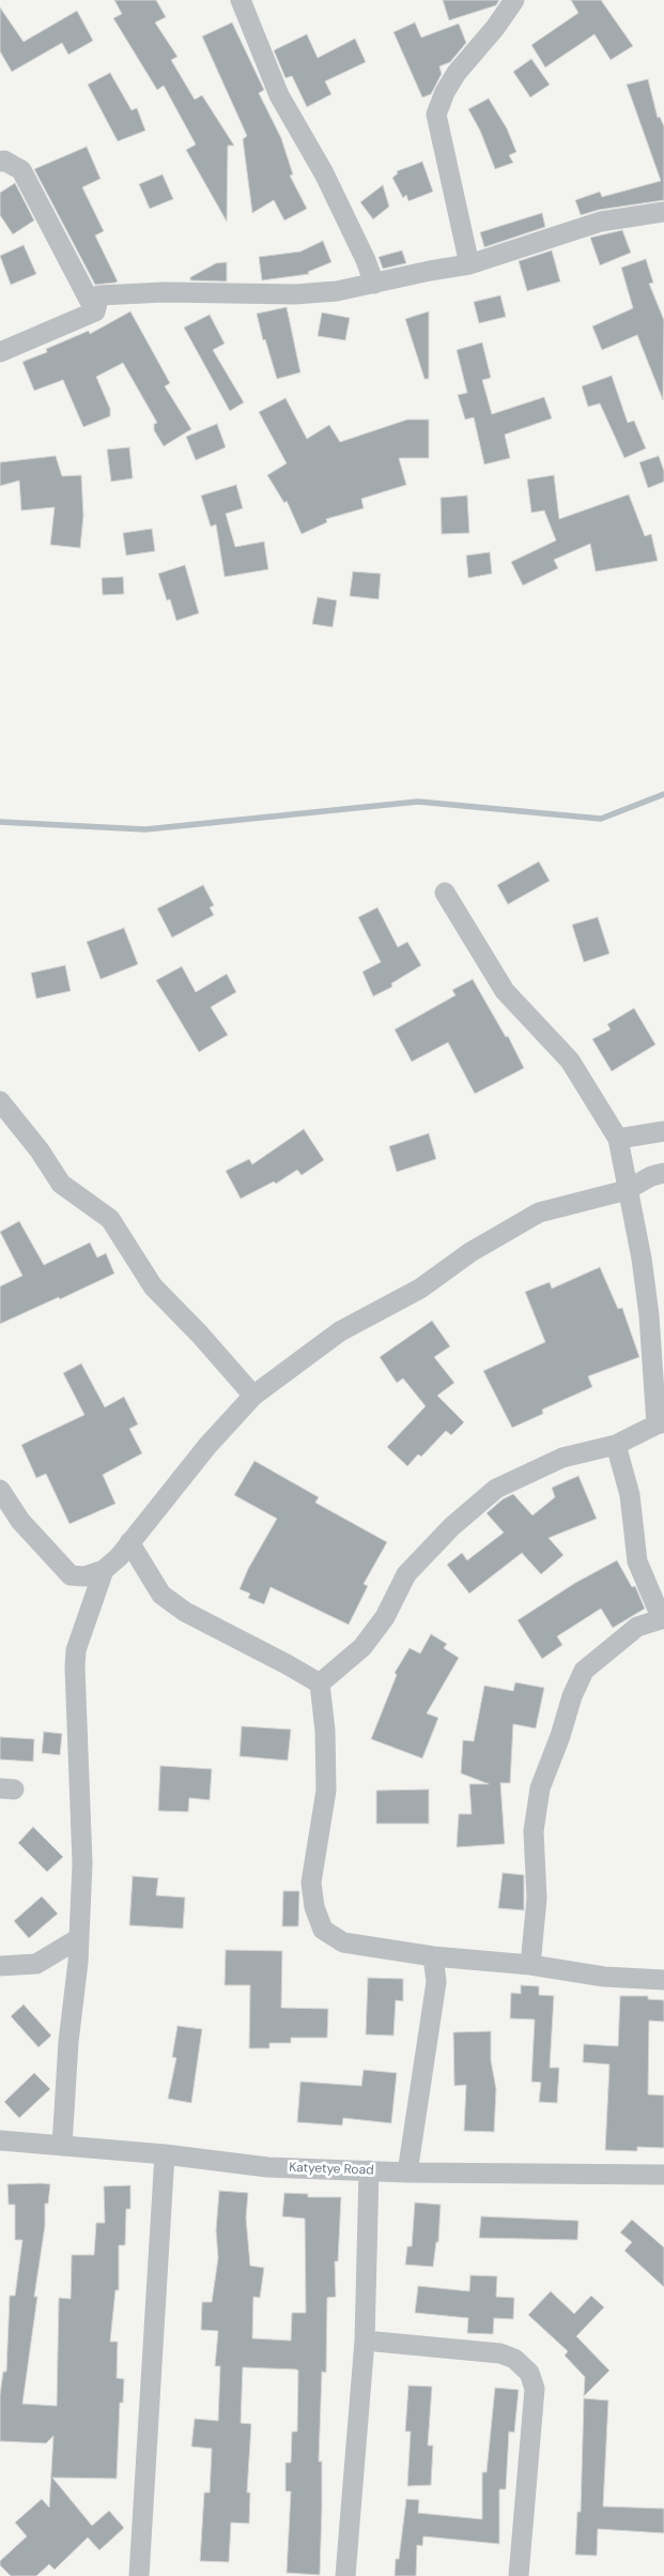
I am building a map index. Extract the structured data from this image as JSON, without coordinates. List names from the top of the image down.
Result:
{
  "streets": {
    "street": ["Katyetye Road"]
  }
}
